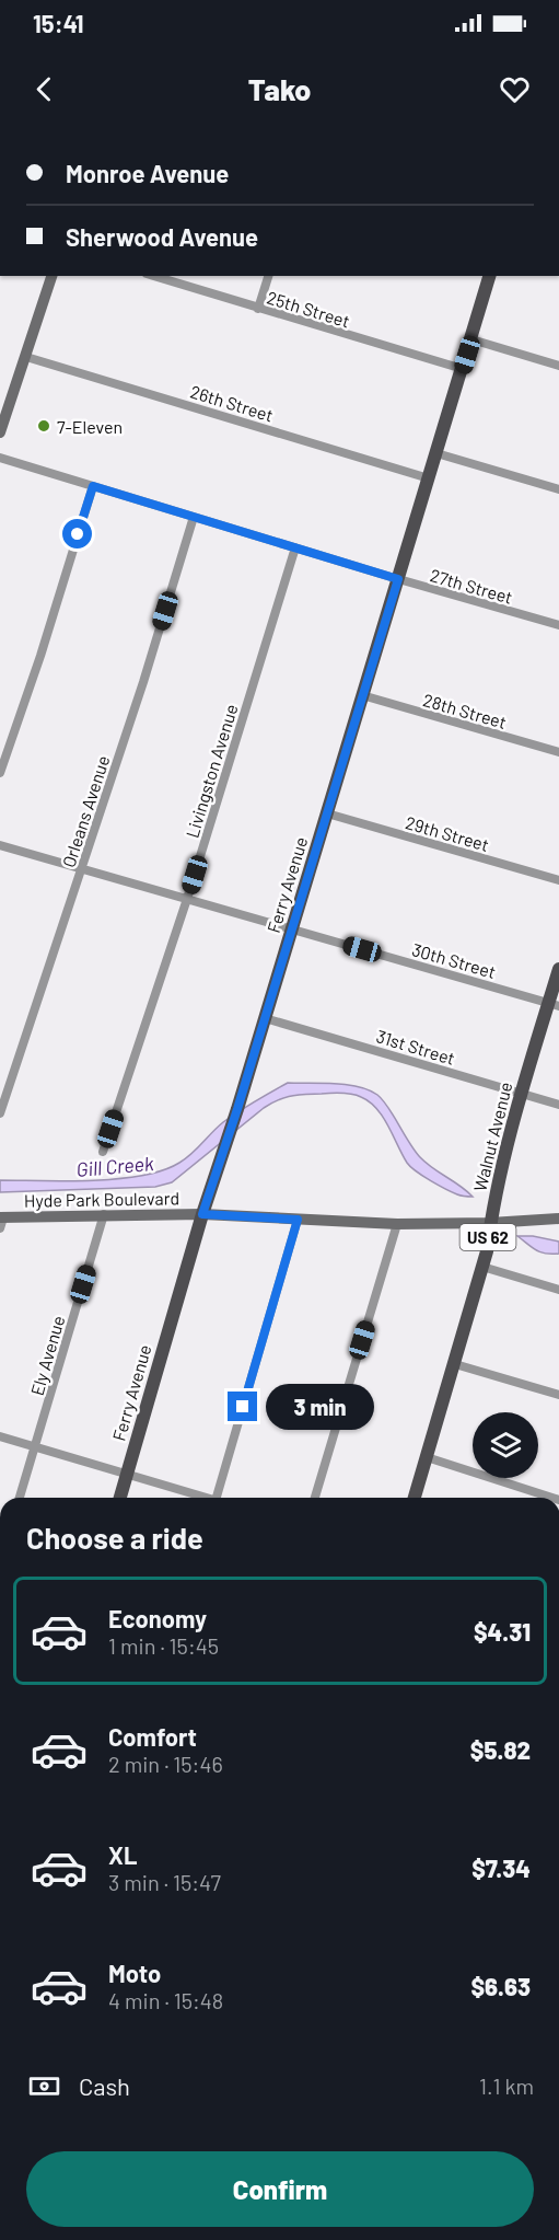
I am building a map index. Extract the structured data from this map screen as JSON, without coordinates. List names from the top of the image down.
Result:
{
  "streets": {
    "main road": [
      "Ferry Avenue",
      "Walnut Avenue",
      "Hyde Park Boulevard",
      "US 62"
    ],
    "street": [
      "25th Street",
      "26th Street",
      "27th Street",
      "28th Street",
      "Livingston Avenue",
      "Orleans Avenue",
      "29th Street",
      "30th Street",
      "31st Street",
      "Ely Avenue"
    ]
  },
  "crossings": [
    ["25th Street", "Ferry Avenue"],
    ["26th Street", "Ferry Avenue"],
    ["27th Street", "Livingston Avenue"],
    ["27th Street", "Orleans Avenue"],
    ["27th Street", "Ferry Avenue"],
    ["28th Street", "Ferry Avenue"],
    ["Livingston Avenue", "30th Street"],
    ["Orleans Avenue", "30th Street"],
    ["29th Street", "Ferry Avenue"],
    ["Ferry Avenue", "30th Street"],
    ["Ferry Avenue", "31st Street"],
    ["Ferry Avenue", "Hyde Park Boulevard"],
    ["30th Street", "Walnut Avenue"],
    ["31st Street", "Walnut Avenue"],
    ["Walnut Avenue", "Hyde Park Boulevard"],
    ["Hyde Park Boulevard", "Ely Avenue"]
  ],
  "water": ["Gill Creek"],
  "places": ["7-Eleven"],
  "page": {
    "status": "15:41",
    "header": "Tako",
    "banner": ["Monroe Avenue", "Sherwood Avenue"],
    "bubble": "3 min",
    "heading": "Choose a ride",
    "list": [
      {
        "name": "Economy",
        "note": "1 min · 15:45",
        "value": "$4.31"
      },
      {
        "name": "Comfort",
        "note": "2 min · 15:46",
        "value": "$5.82"
      },
      {
        "name": "XL",
        "note": "3 min · 15:47",
        "value": "$7.34"
      },
      {
        "name": "Moto",
        "note": "4 min · 15:48",
        "value": "$6.63"
      }
    ],
    "pay": ["Cash", "1.1 km"],
    "buttons": "Confirm"
  }
}
